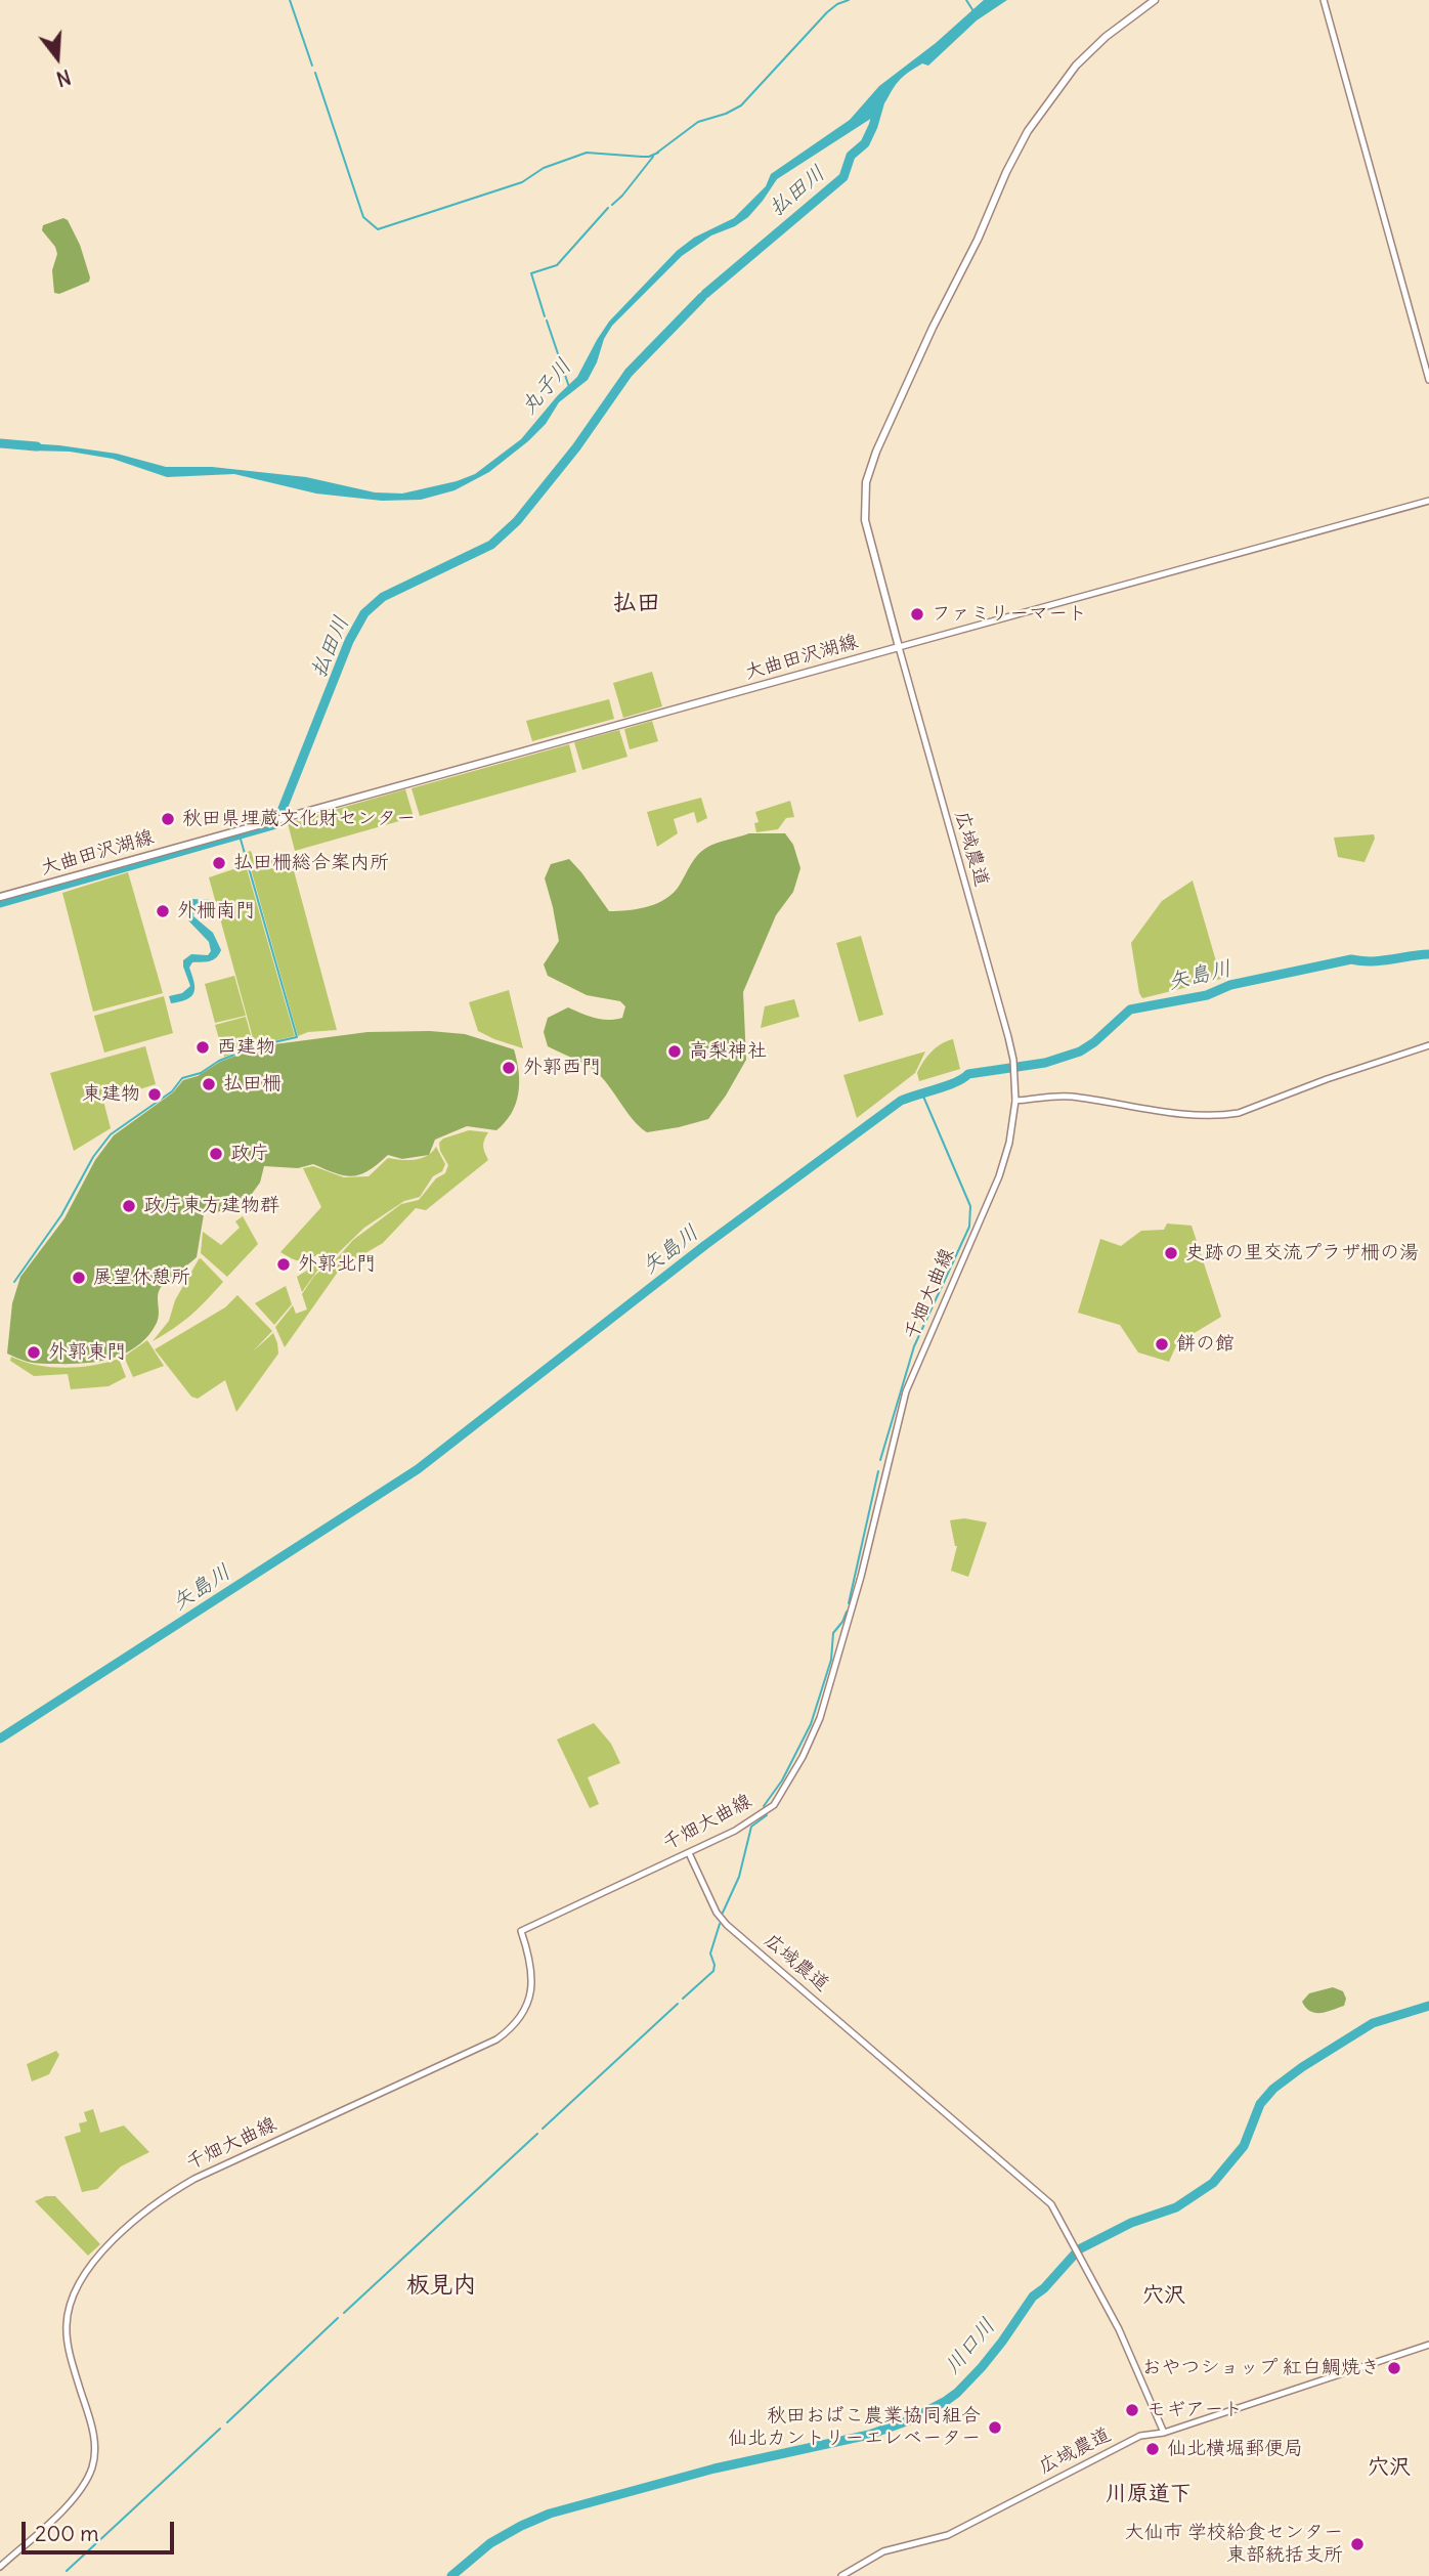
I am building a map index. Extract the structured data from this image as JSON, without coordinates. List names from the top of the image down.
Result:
{
  "streets": {
    "main road": ["大曲田沢湖線"],
    "street": ["広域農道", "千畑大曲線"]
  },
  "crossings": [
    ["大曲田沢湖線", "広域農道"],
    ["広域農道", "千畑大曲線"]
  ],
  "districts": [
    "払田",
    "板見内",
    "穴沢",
    "穴沢",
    "川原道下"
  ],
  "water": [
    "払田川",
    "丸子川",
    "矢島川",
    "川口川"
  ],
  "places": [
    "ファミリーマート",
    "秋田県埋蔵文化財センター",
    "払田柵総合案内所",
    "外柵南門",
    "西建物",
    "高梨神社",
    "外郭西門",
    "払田柵",
    "東建物",
    "政庁",
    "政庁東方建物群",
    "史跡の里交流プラザ柵の湯",
    "外郭北門",
    "展望休憩所",
    "餅の館",
    "外郭東門",
    "おやつショップ 紅白鯛焼き",
    "モギアート",
    "秋田おばこ農業協同組合 仙北カントリーエレベーター",
    "仙北横堀郵便局",
    "大仙市 学校給食センター 東部統括支所"
  ],
  "scale_bar": "200 m",
  "north": "bottom"
}
